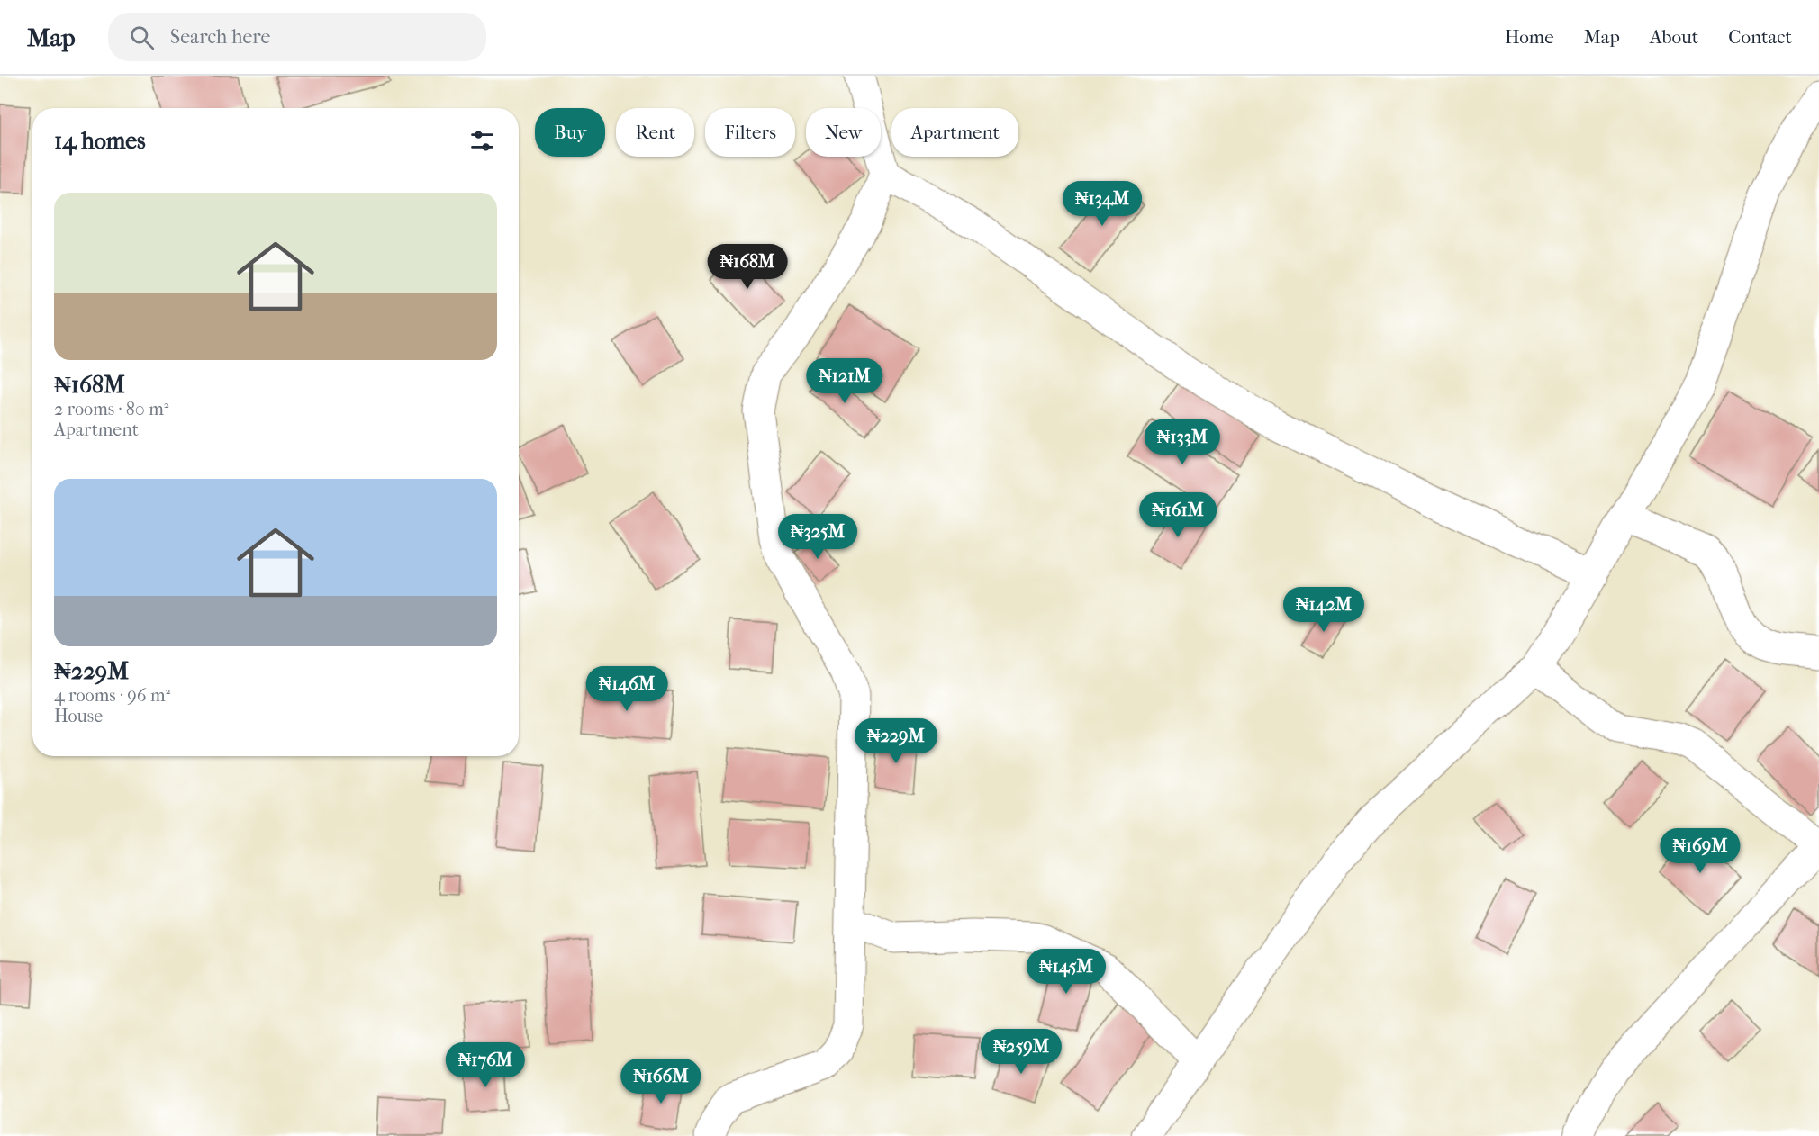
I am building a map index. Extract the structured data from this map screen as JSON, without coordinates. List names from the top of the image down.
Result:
{
  "page": {
    "header": "Map",
    "search": "Search here",
    "nav": [
      "Home",
      "Map",
      "About",
      "Contact"
    ],
    "chip": [
      "Buy",
      "Rent",
      "Filters",
      "New",
      "Apartment"
    ],
    "heading": "14 homes",
    "list": [
      {
        "name": "₦168M",
        "note": "2 rooms · 80 m² · Apartment"
      },
      {
        "name": "₦229M",
        "note": "4 rooms · 96 m² · House"
      }
    ],
    "price": [
      "₦134M",
      "₦168M",
      "₦121M",
      "₦133M",
      "₦161M",
      "₦325M",
      "₦142M",
      "₦146M",
      "₦229M",
      "₦169M",
      "₦145M",
      "₦259M",
      "₦176M",
      "₦166M"
    ]
  }
}
